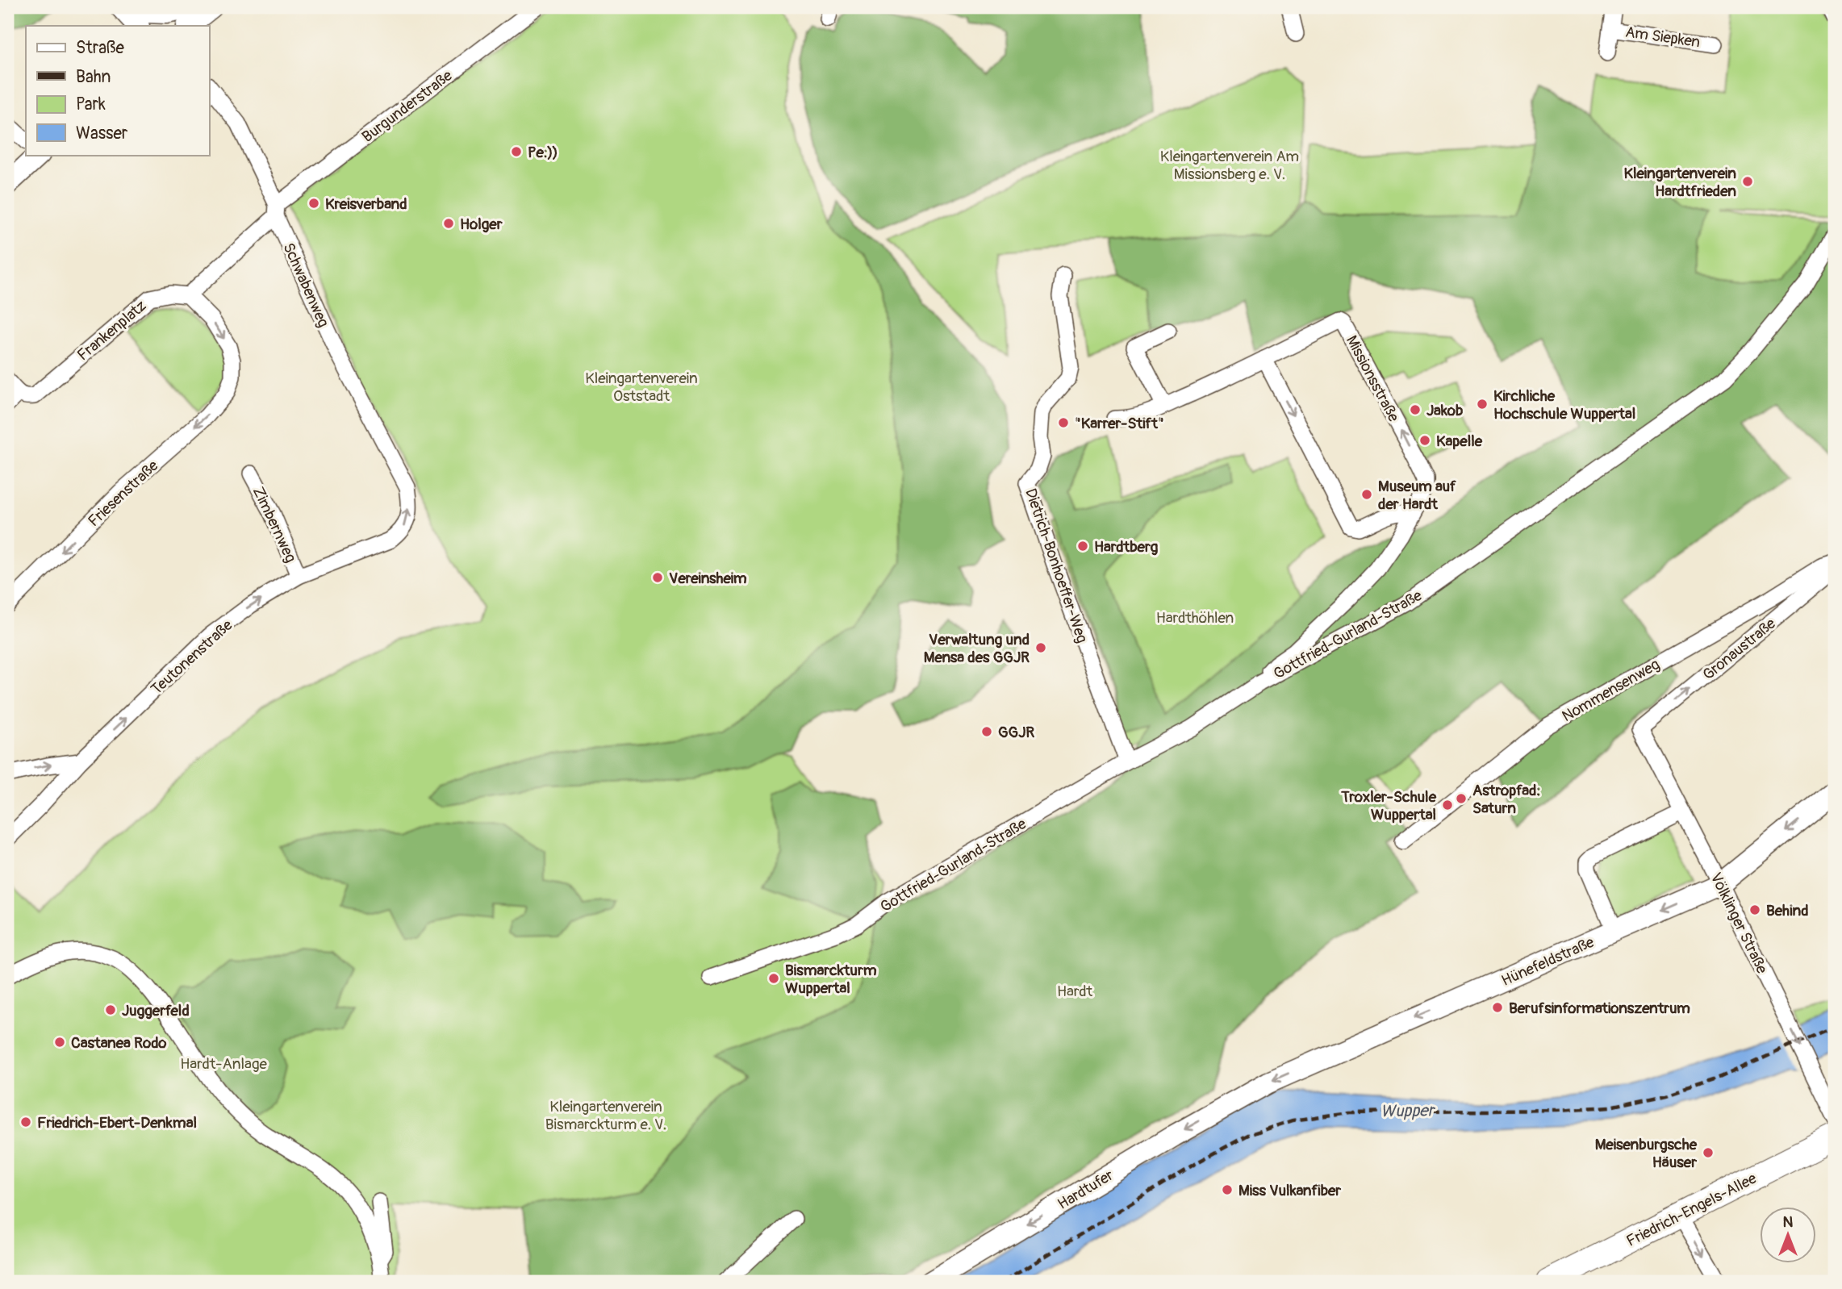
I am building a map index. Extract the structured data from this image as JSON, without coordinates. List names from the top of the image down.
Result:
{
  "streets": {
    "main road": ["Friedrich-Engels-Allee"],
    "street": [
      "Am Siepken",
      "Burgunderstraße",
      "Schwabenweg",
      "Frankenplatz",
      "Missionsstraße",
      "Friesenstraße",
      "Zimbernweg",
      "Dietrich-Bonhoeffer-Weg",
      "Gottfried-Gurland-Straße",
      "Gronaustraße",
      "Teutonenstraße",
      "Nommensenweg",
      "Völklinger Straße",
      "Hünefeldstraße",
      "Hardtufer"
    ]
  },
  "crossings": [
    ["Burgunderstraße", "Schwabenweg"],
    ["Burgunderstraße", "Frankenplatz"],
    ["Burgunderstraße", "Friesenstraße"],
    ["Schwabenweg", "Teutonenstraße"],
    ["Frankenplatz", "Friesenstraße"],
    ["Missionsstraße", "Gottfried-Gurland-Straße"],
    ["Zimbernweg", "Teutonenstraße"],
    ["Dietrich-Bonhoeffer-Weg", "Gottfried-Gurland-Straße"],
    ["Gronaustraße", "Nommensenweg"],
    ["Gronaustraße", "Völklinger Straße"],
    ["Völklinger Straße", "Hünefeldstraße"],
    ["Hünefeldstraße", "Hardtufer"]
  ],
  "one_way": [
    "Friesenstraße",
    "Gronaustraße",
    "Teutonenstraße",
    "Völklinger Straße",
    "Hünefeldstraße",
    "Hardtufer"
  ],
  "water": ["Wupper"],
  "parks": [
    "Kleingartenverein Am Missionsberg e. V.",
    "Kleingartenverein Oststadt",
    "Hardthöhlen",
    "Hardt",
    "Hardt-Anlage",
    "Kleingartenverein Bismarckturm e. V."
  ],
  "places": [
    "Pe:))",
    "Kleingartenverein Hardtfrieden",
    "Kreisverband",
    "Holger",
    "Kirchliche Hochschule Wuppertal",
    "Jakob",
    "\"Karrer-Stift\"",
    "Kapelle",
    "Museum auf der Hardt",
    "Hardtberg",
    "Vereinsheim",
    "Verwaltung und Mensa des GGJR",
    "GGJR",
    "Astropfad: Saturn",
    "Troxler-Schule Wuppertal",
    "Behind",
    "Bismarckturm Wuppertal",
    "Berufsinformationszentrum",
    "Juggerfeld",
    "Castanea Rodo",
    "Friedrich-Ebert-Denkmal",
    "Meisenburgsche Häuser",
    "Miss Vulkanfiber"
  ],
  "legend": [
    "Straße",
    "Bahn",
    "Park",
    "Wasser"
  ],
  "north": "top"
}
